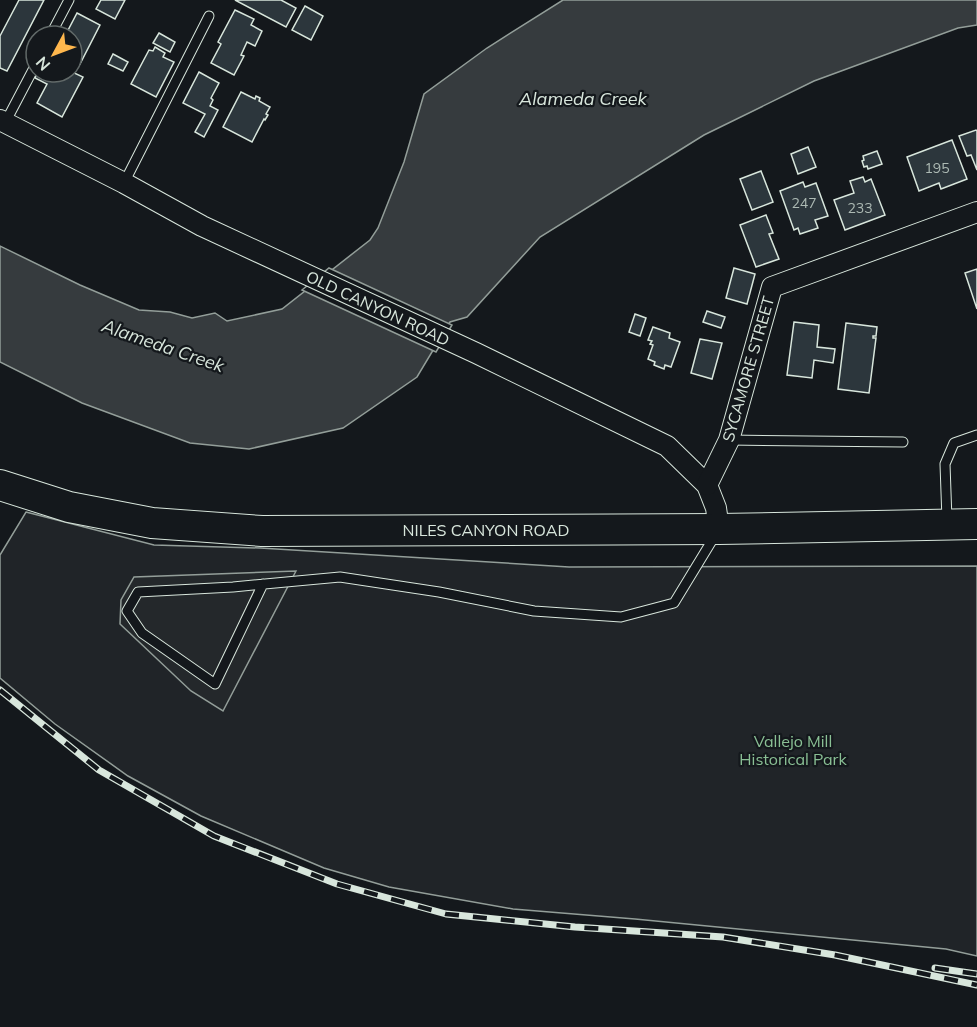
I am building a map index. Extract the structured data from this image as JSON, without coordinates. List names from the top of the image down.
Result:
{
  "streets": {
    "main road": ["NILES CANYON ROAD"],
    "street": ["OLD CANYON ROAD", "SYCAMORE STREET"]
  },
  "crossings": [
    ["OLD CANYON ROAD", "SYCAMORE STREET"],
    ["OLD CANYON ROAD", "NILES CANYON ROAD"]
  ],
  "water": ["Alameda Creek"],
  "parks": ["Vallejo Mill Historical Park"],
  "house_numbers": ["195", "247", "233"],
  "north": "bottom left"
}
